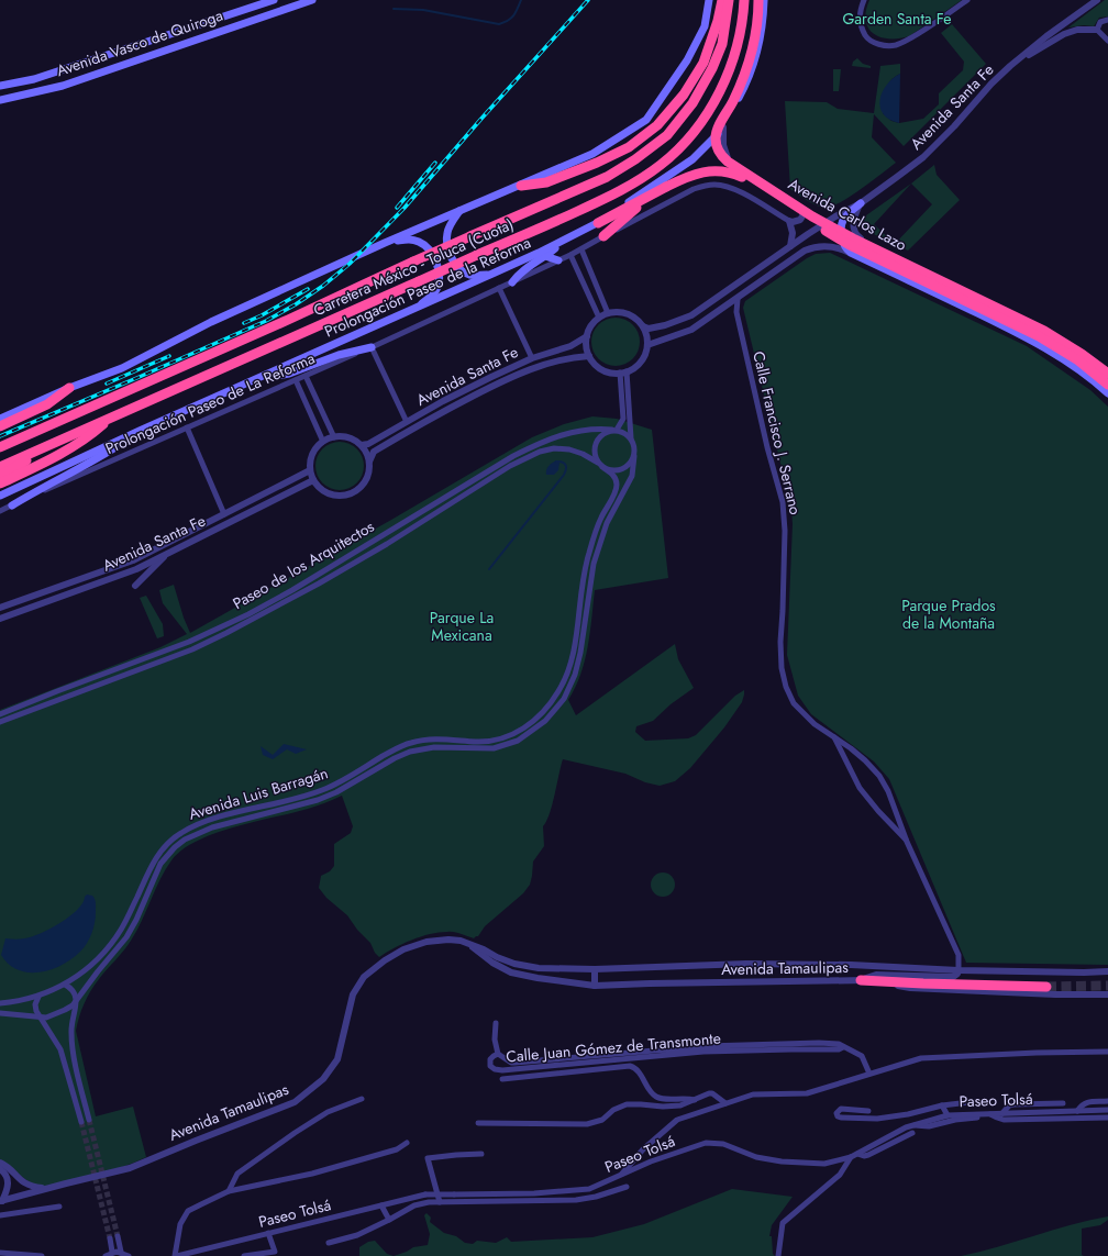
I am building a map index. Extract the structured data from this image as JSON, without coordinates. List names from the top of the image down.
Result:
{
  "streets": {
    "highway": ["Avenida Carlos Lazo", "Carretera México - Toluca (Cuota)"],
    "main road": ["Avenida Vasco de Quiroga", "Prolongación Paseo de la Reforma"],
    "street": [
      "Avenida Santa Fe",
      "Prolongación Paseo de La Reforma",
      "Calle Francisco J. Serrano",
      "Paseo de los Arquitectos",
      "Avenida Luis Barragán",
      "Avenida Tamaulipas",
      "Calle Juan Gómez de Transmonte",
      "Paseo Tolsá"
    ]
  },
  "crossings": [
    ["Avenida Santa Fe", "Avenida Carlos Lazo"],
    ["Avenida Carlos Lazo", "Calle Francisco J. Serrano"],
    ["Calle Francisco J. Serrano", "Avenida Tamaulipas"],
    ["Paseo de los Arquitectos", "Avenida Luis Barragán"]
  ],
  "parks": ["Garden Santa Fe", "Parque Prados de la Montaña", "Parque La Mexicana"]
}
